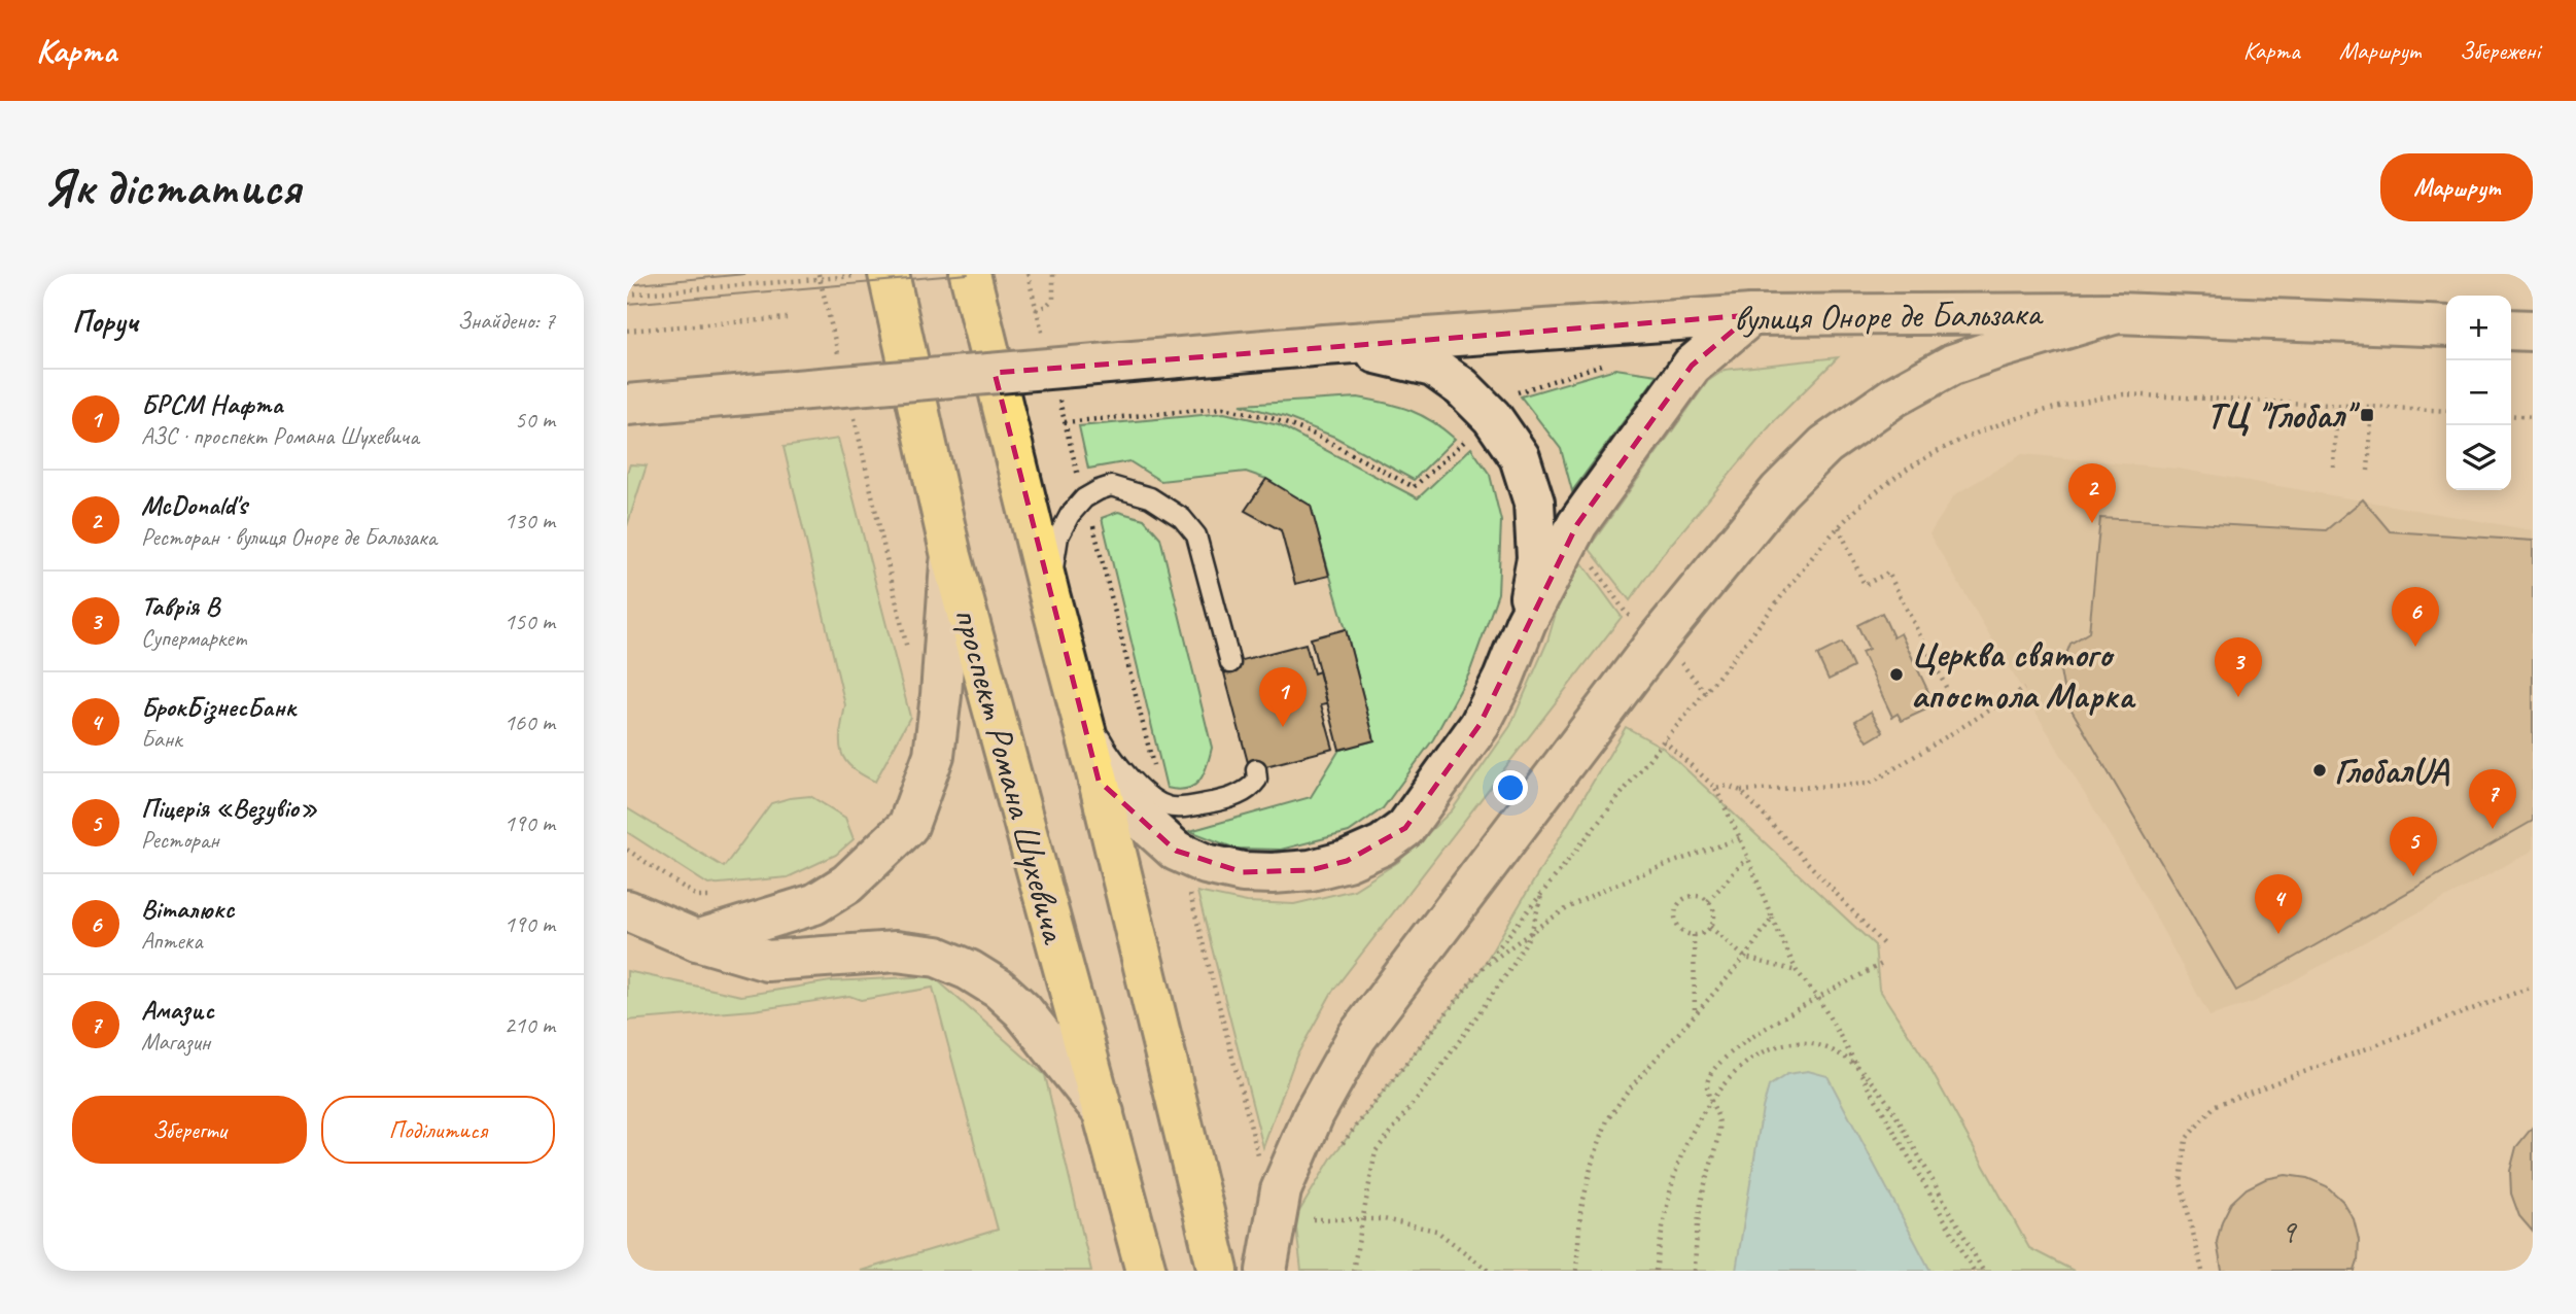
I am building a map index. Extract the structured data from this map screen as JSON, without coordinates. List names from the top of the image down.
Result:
{
  "streets": {
    "main road": ["проспект Романа Шухевича"],
    "street": ["вулиця Оноре де Бальзака"]
  },
  "places": {
    "transit": ["ТЦ \"Глобал\""],
    "other": ["Церква святого апостола Марка", "ГлобалUA"]
  },
  "house_numbers": ["9"],
  "page": {
    "header": "Карта",
    "nav": ["Карта", "Маршрут", "Збережені"],
    "buttons": [
      "Маршрут",
      ["Зберегти", "Поділитися"]
    ],
    "title": "Як дістатися",
    "heading": ["Поруч", "Знайдено: 7"],
    "map_buttons": ["+", "−"],
    "list": [
      {
        "mark": "1",
        "name": "БРСМ Нафта",
        "note": "АЗС · проспект Романа Шухевича",
        "value": "50 m"
      },
      {
        "mark": "2",
        "name": "McDonald's",
        "note": "Ресторан · вулиця Оноре де Бальзака",
        "value": "130 m"
      },
      {
        "mark": "3",
        "name": "Таврія В",
        "note": "Супермаркет",
        "value": "150 m"
      },
      {
        "mark": "4",
        "name": "БрокБізнесБанк",
        "note": "Банк",
        "value": "160 m"
      },
      {
        "mark": "5",
        "name": "Піцерія «Везувіо»",
        "note": "Ресторан",
        "value": "190 m"
      },
      {
        "mark": "6",
        "name": "Віталюкс",
        "note": "Аптека",
        "value": "190 m"
      },
      {
        "mark": "7",
        "name": "Амазис",
        "note": "Магазин",
        "value": "210 m"
      }
    ],
    "pins": [
      "2",
      "6",
      "3",
      "1",
      "7",
      "5",
      "4"
    ]
  }
}
